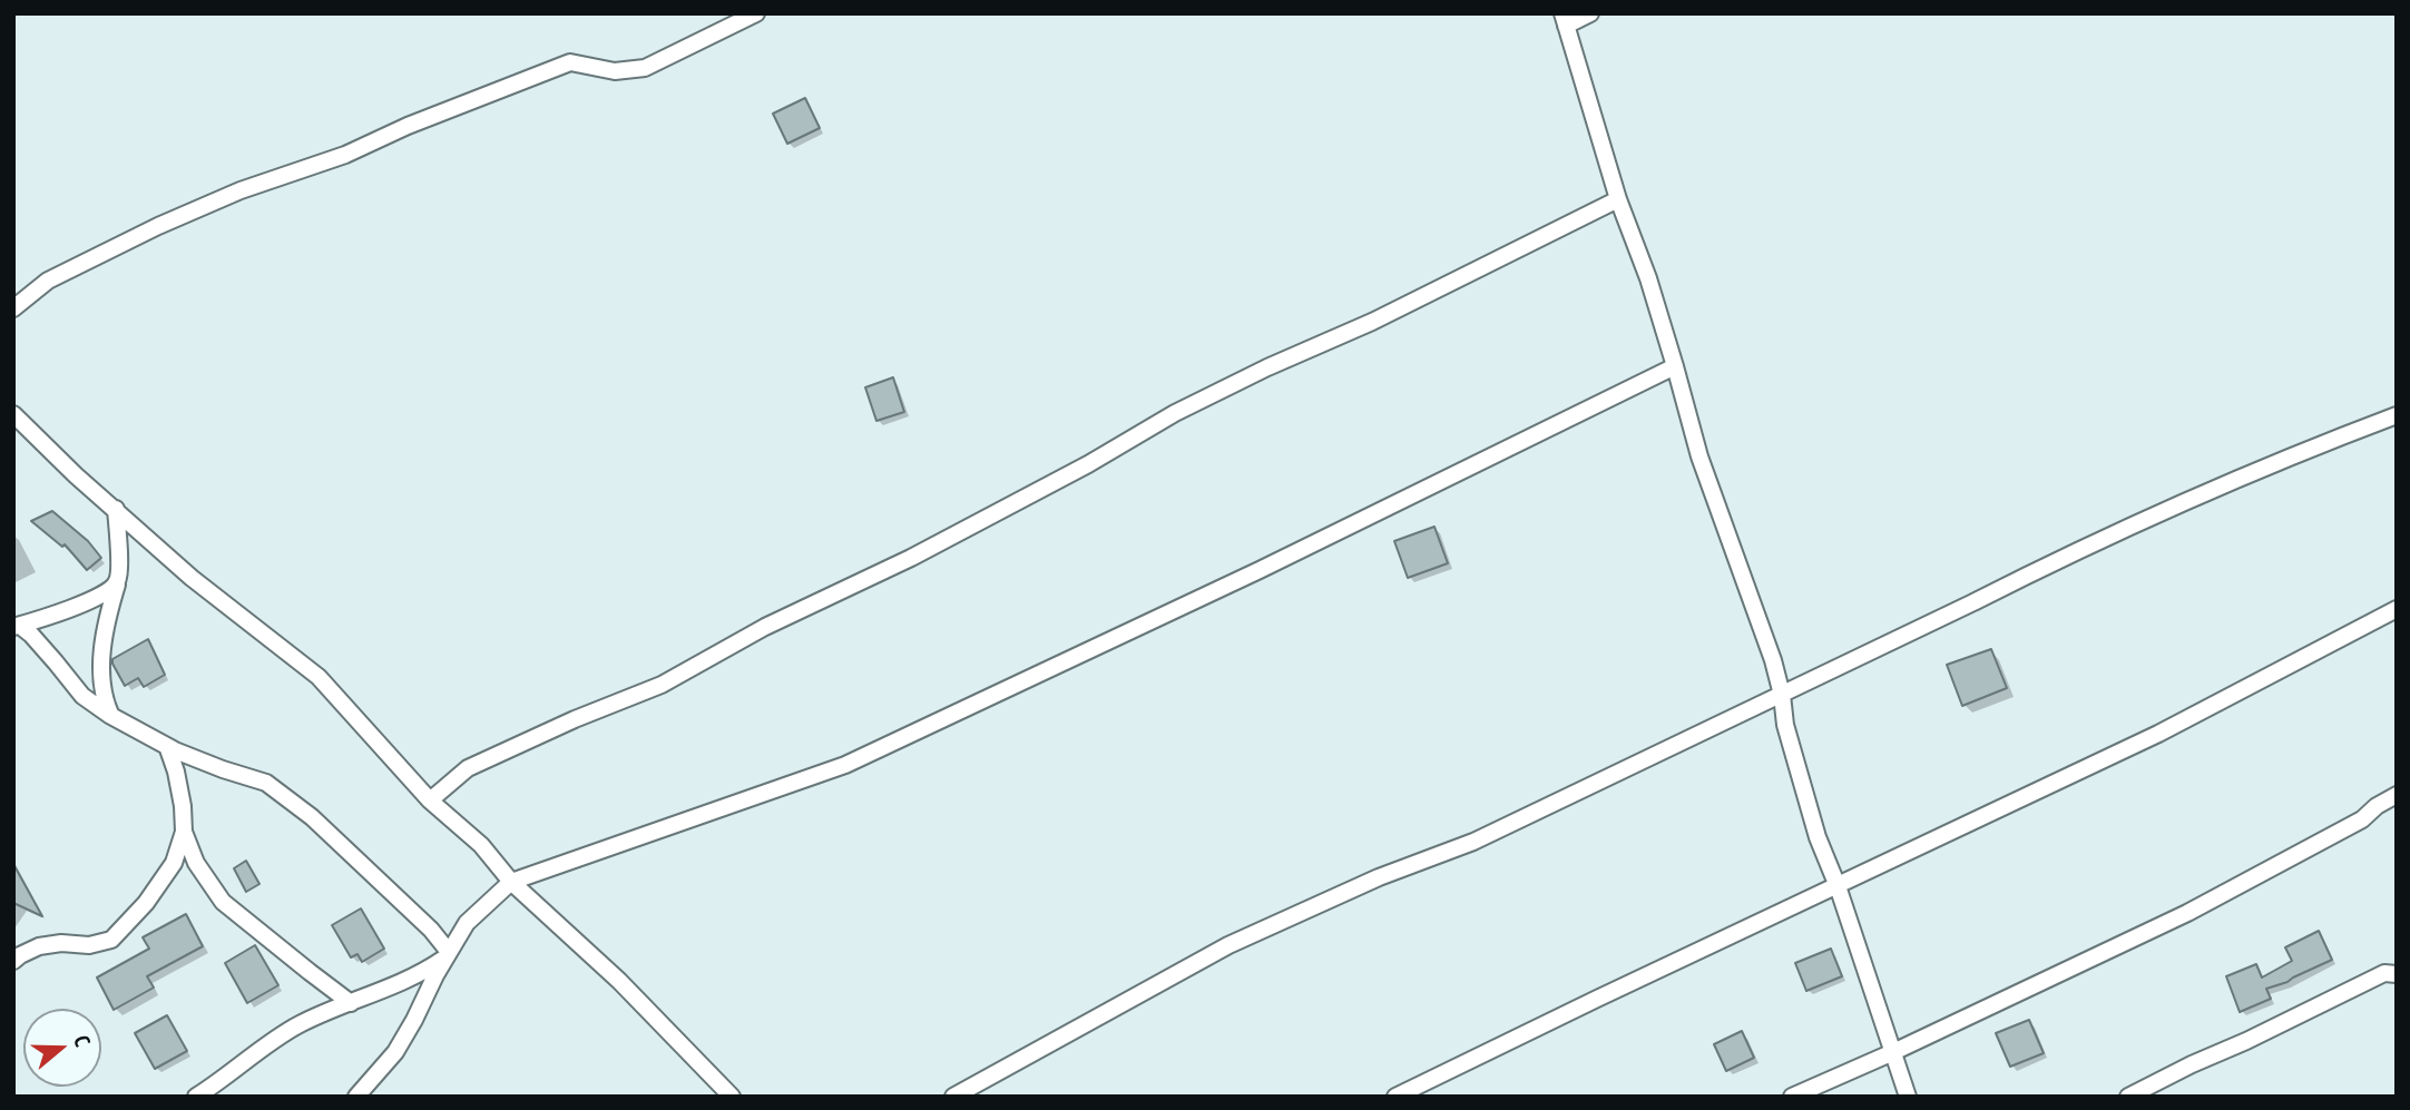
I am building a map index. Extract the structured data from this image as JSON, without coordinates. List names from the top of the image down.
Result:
{
  "north": "right"
}
